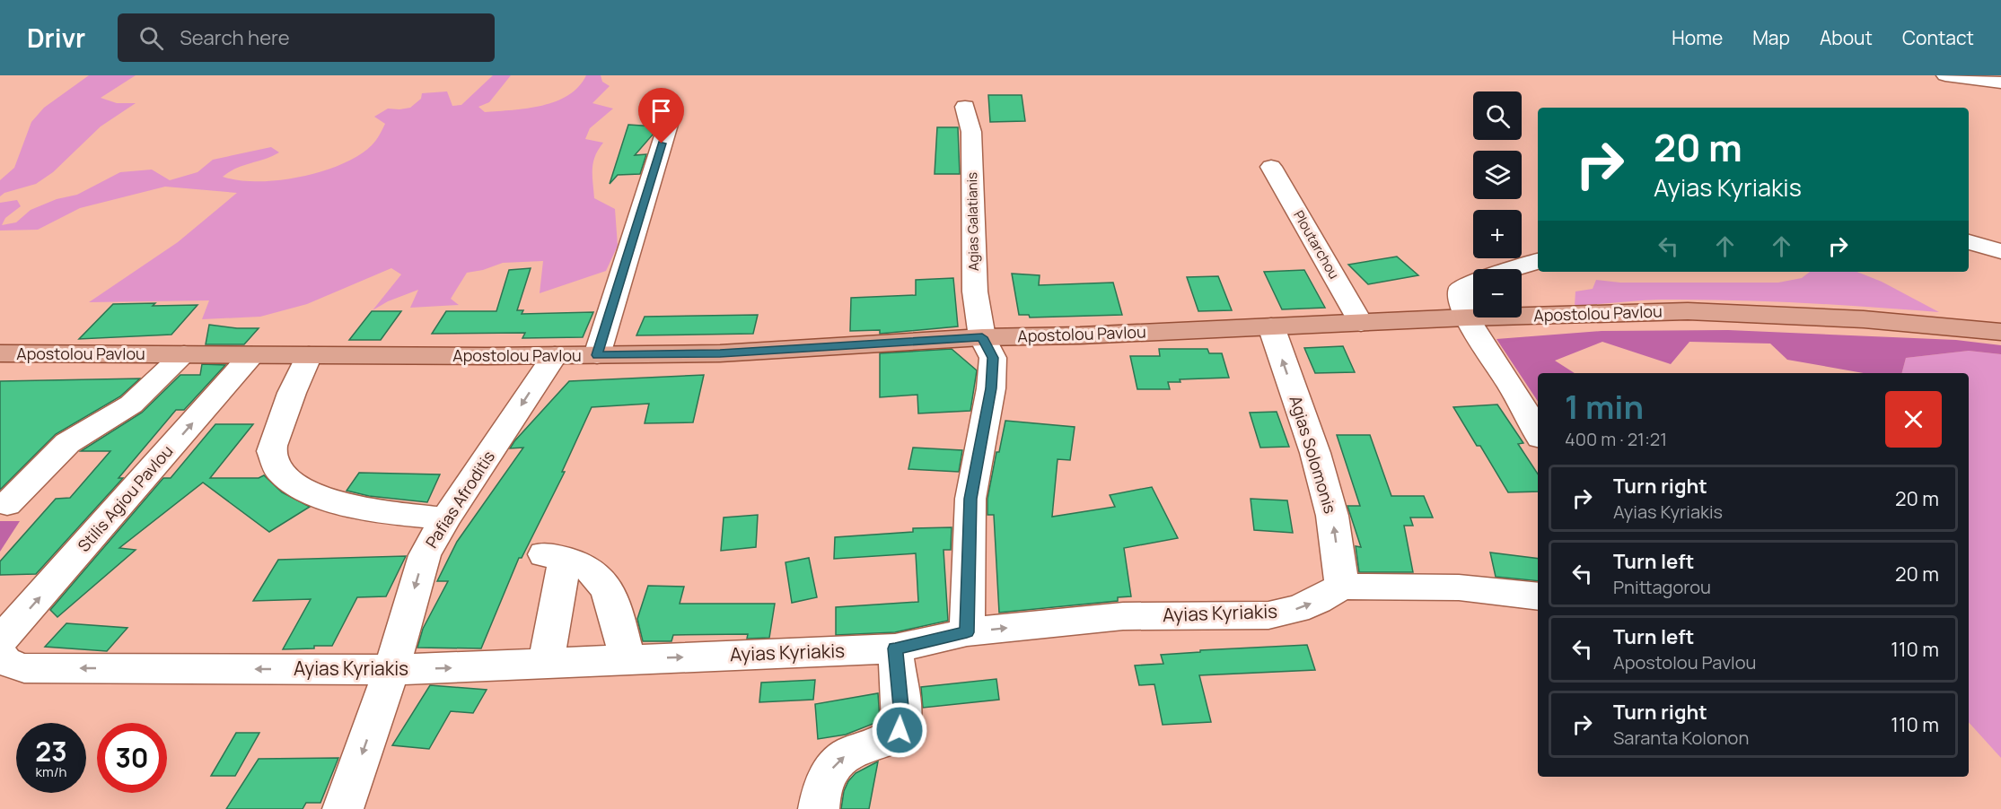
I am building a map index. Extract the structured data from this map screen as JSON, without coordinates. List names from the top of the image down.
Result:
{
  "streets": {
    "main road": ["Apostolou Pavlou"],
    "street": [
      "Agias Galatianis",
      "Ploutarchou",
      "Agias Solomonis",
      "Stilis Agiou Pavlou",
      "Pafias Afroditis",
      "Ayias Kyriakis"
    ]
  },
  "crossings": [
    ["Agias Galatianis", "Apostolou Pavlou"],
    ["Agias Galatianis", "Ayias Kyriakis"],
    ["Ploutarchou", "Apostolou Pavlou"],
    ["Apostolou Pavlou", "Agias Solomonis"],
    ["Apostolou Pavlou", "Stilis Agiou Pavlou"],
    ["Apostolou Pavlou", "Pafias Afroditis"],
    ["Agias Solomonis", "Ayias Kyriakis"],
    ["Pafias Afroditis", "Ayias Kyriakis"]
  ],
  "one_way": ["Pafias Afroditis"],
  "page": {
    "header": "Drivr",
    "search": "Search here",
    "nav": [
      "Home",
      "Map",
      "About",
      "Contact"
    ],
    "map_buttons": ["+", "−"],
    "turn": ["20 m", "Ayias Kyriakis"],
    "heading": ["1 min", "400 m · 21:21"],
    "list": [
      {
        "name": "Turn right",
        "note": "Ayias Kyriakis",
        "value": "20 m"
      },
      {
        "name": "Turn left",
        "note": "Pnittagorou",
        "value": "20 m"
      },
      {
        "name": "Turn left",
        "note": "Apostolou Pavlou",
        "value": "110 m"
      },
      {
        "name": "Turn right",
        "note": "Saranta Kolonon",
        "value": "110 m"
      }
    ],
    "speed": "23 km/h",
    "limit": "30"
  }
}
